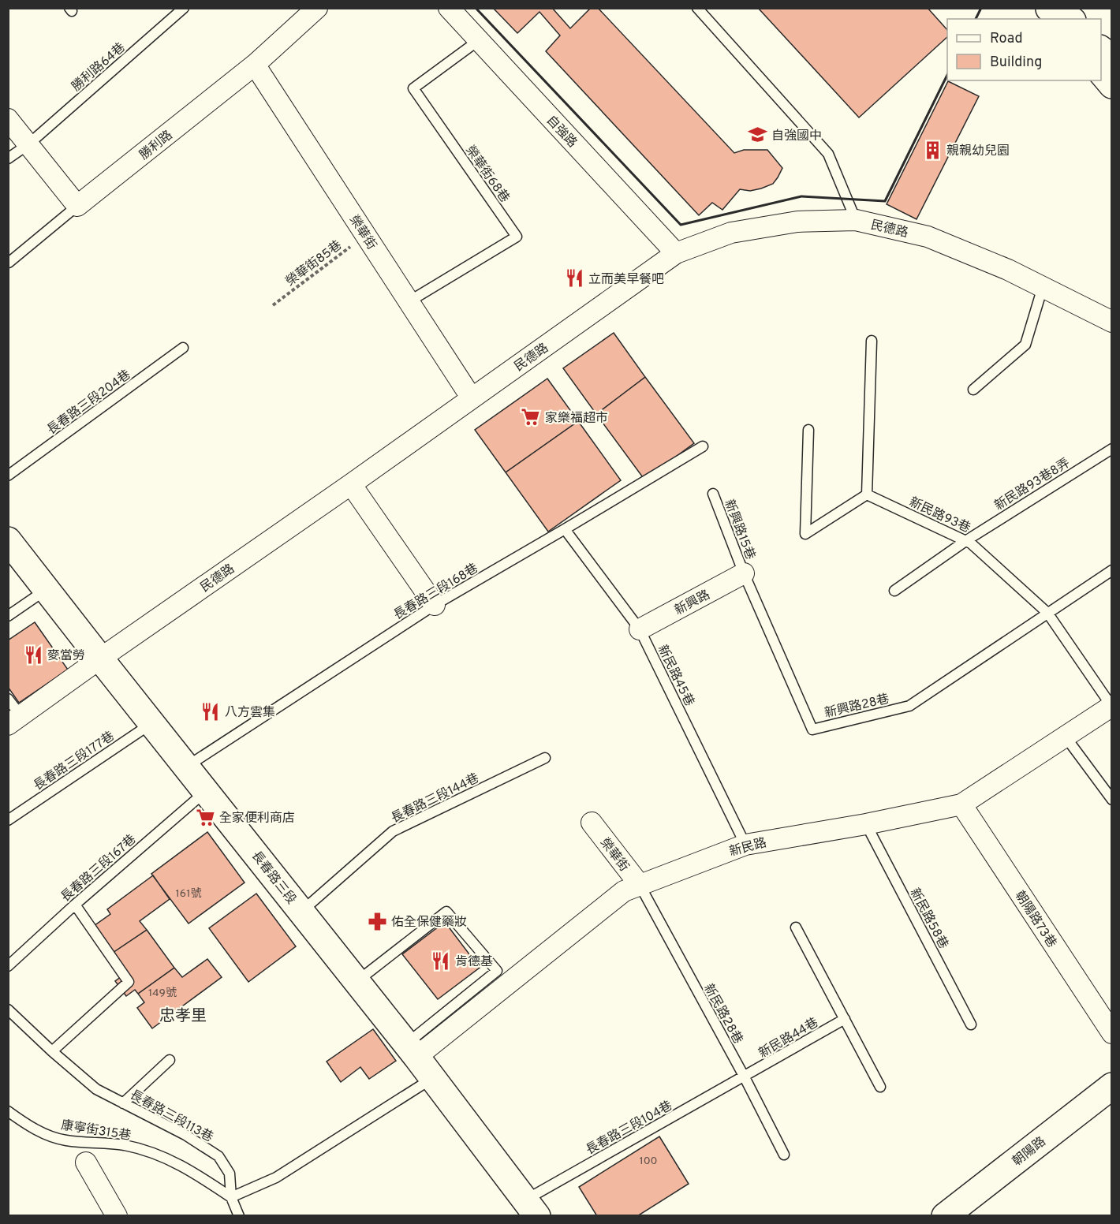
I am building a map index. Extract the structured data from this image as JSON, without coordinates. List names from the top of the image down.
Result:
{
  "streets": {
    "main road": ["長春路三段", "朝陽路"],
    "street": [
      "自強路",
      "勝利路",
      "民德路",
      "榮華街",
      "新興路",
      "新民路",
      "朝陽路73巷"
    ],
    "lane": [
      "勝利路64巷",
      "榮華街68巷",
      "長春路三段204巷",
      "新民路93巷8弄",
      "新民路93巷",
      "新興路15巷",
      "長春路三段168巷",
      "新民路45巷",
      "新興路28巷",
      "長春路三段177巷",
      "長春路三段144巷",
      "長春路三段167巷",
      "新民路58巷",
      "新民路28巷",
      "新民路44巷",
      "長春路三段113巷",
      "長春路三段104巷",
      "康寧街315巷"
    ],
    "path": ["榮華街85巷"]
  },
  "crossings": [
    ["自強路", "榮華街68巷"],
    ["自強路", "民德路"],
    ["勝利路", "榮華街"],
    ["榮華街68巷", "榮華街"],
    ["民德路", "榮華街"],
    ["民德路", "長春路三段"],
    ["榮華街", "榮華街85巷"],
    ["榮華街", "新民路"],
    ["榮華街", "新民路28巷"],
    ["新民路93巷8弄", "新民路93巷"],
    ["新民路93巷", "新興路28巷"],
    ["新民路93巷", "新民路"],
    ["新興路15巷", "新興路"],
    ["新興路15巷", "新興路28巷"],
    ["長春路三段168巷", "新民路45巷"],
    ["長春路三段168巷", "長春路三段"],
    ["新興路", "新民路45巷"],
    ["新興路", "新興路28巷"],
    ["新民路45巷", "新民路"],
    ["長春路三段177巷", "長春路三段"],
    ["長春路三段144巷", "長春路三段"],
    ["新民路", "長春路三段"],
    ["新民路", "新民路58巷"],
    ["新民路", "朝陽路73巷"],
    ["新民路", "新民路28巷"],
    ["長春路三段167巷", "長春路三段"],
    ["長春路三段", "長春路三段104巷"],
    ["新民路28巷", "新民路44巷"],
    ["新民路28巷", "長春路三段104巷"],
    ["新民路44巷", "長春路三段104巷"],
    ["長春路三段113巷", "康寧街315巷"]
  ],
  "districts": ["忠孝里"],
  "places": {
    "school or university": ["自強國中"],
    "building": ["親親幼兒園"],
    "restaurant": [
      "立而美早餐吧",
      "麥當勞",
      "八方雲集",
      "肯德基"
    ],
    "supermarket": ["家樂福超市", "全家便利商店"],
    "pharmacy": ["佑全保健藥妝"]
  },
  "house_numbers": ["161號", "149號", "100"],
  "legend": ["Road", "Building"]
}
